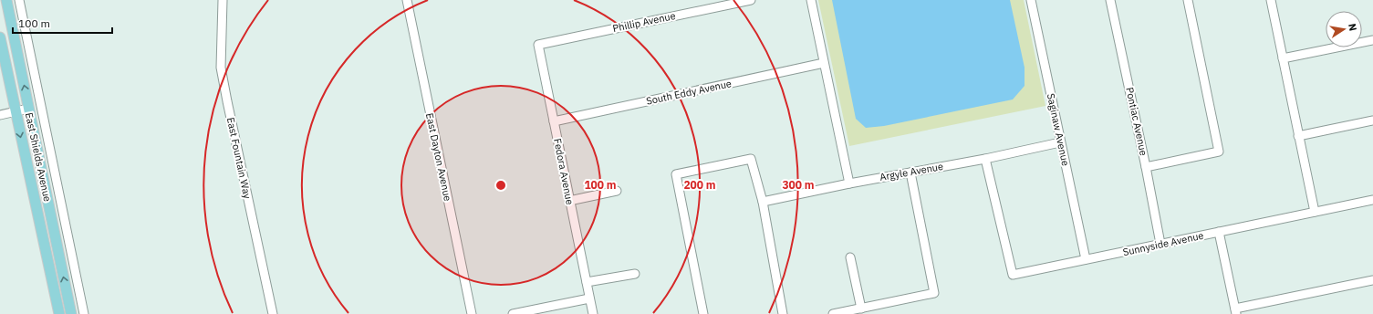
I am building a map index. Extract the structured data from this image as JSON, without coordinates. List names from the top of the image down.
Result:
{
  "streets": {
    "main road": ["East Shields Avenue"],
    "street": [
      "Phillip Avenue",
      "South Eddy Avenue",
      "Pontiac Avenue",
      "Saginaw Avenue",
      "East Dayton Avenue",
      "East Fountain Way",
      "Fedora Avenue",
      "Argyle Avenue",
      "Sunnyside Avenue"
    ]
  },
  "crossings": [
    ["Phillip Avenue", "Fedora Avenue"],
    ["South Eddy Avenue", "Fedora Avenue"],
    ["Pontiac Avenue", "Sunnyside Avenue"],
    ["Saginaw Avenue", "Argyle Avenue"],
    ["Saginaw Avenue", "Sunnyside Avenue"],
    ["Argyle Avenue", "Sunnyside Avenue"]
  ],
  "scale_bar": "100 m",
  "north": "right",
  "rings": ["100 m", "200 m", "300 m"]
}
